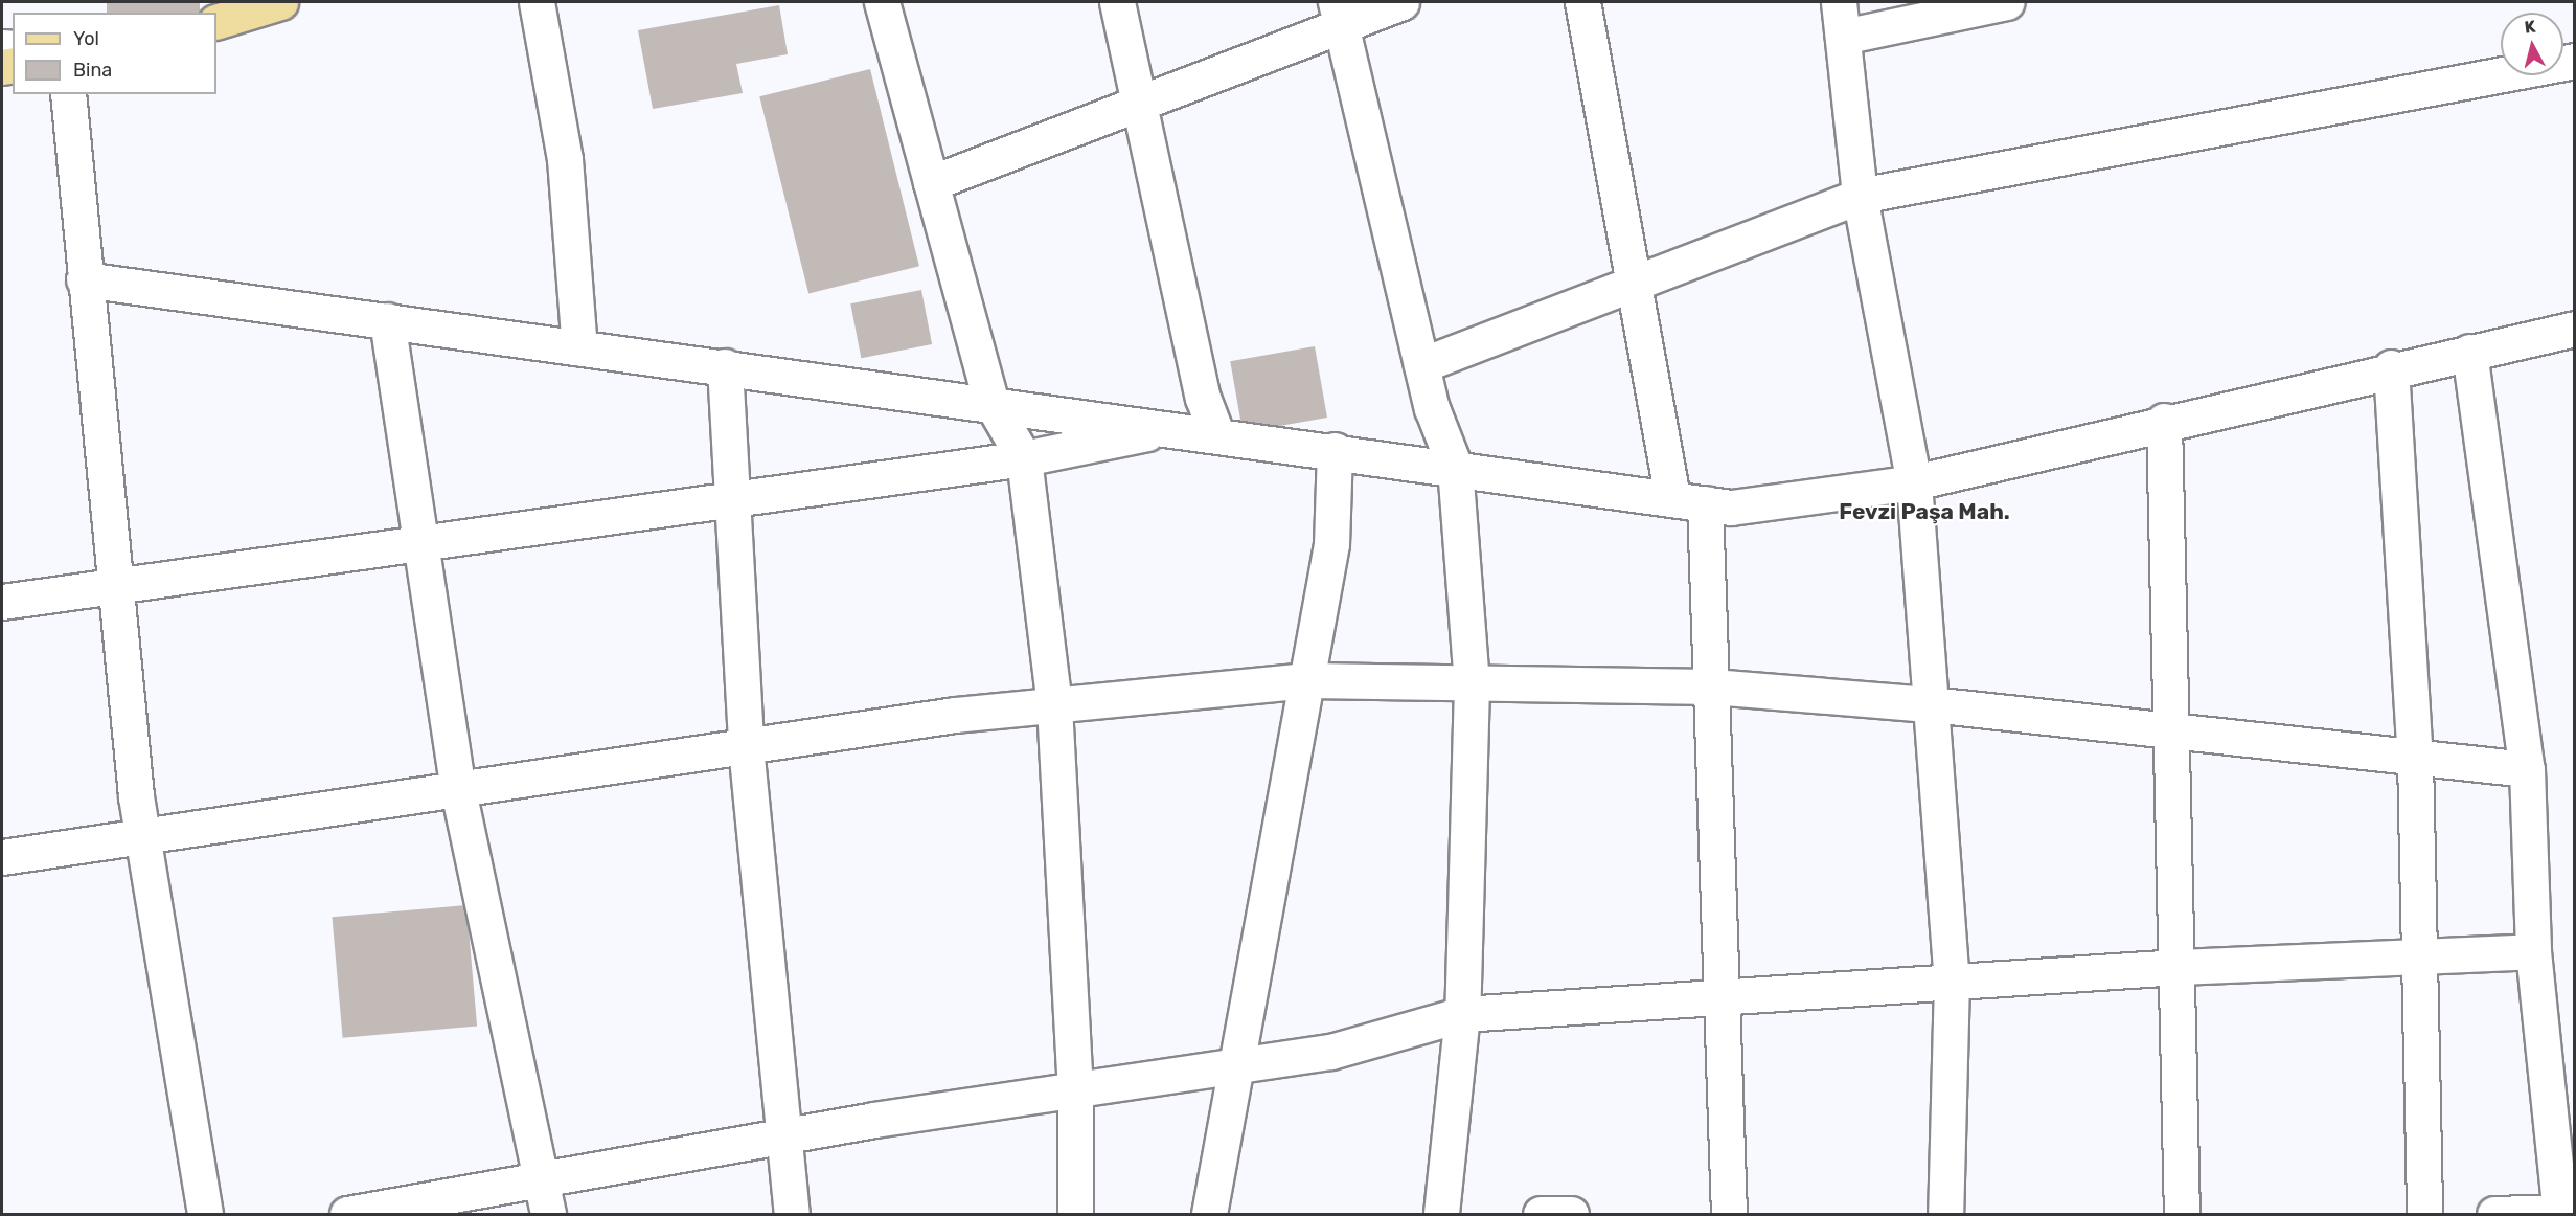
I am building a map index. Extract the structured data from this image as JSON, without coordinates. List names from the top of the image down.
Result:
{
  "districts": ["Fevzi Paşa Mah."],
  "legend": ["Yol", "Bina"],
  "north": "top"
}
